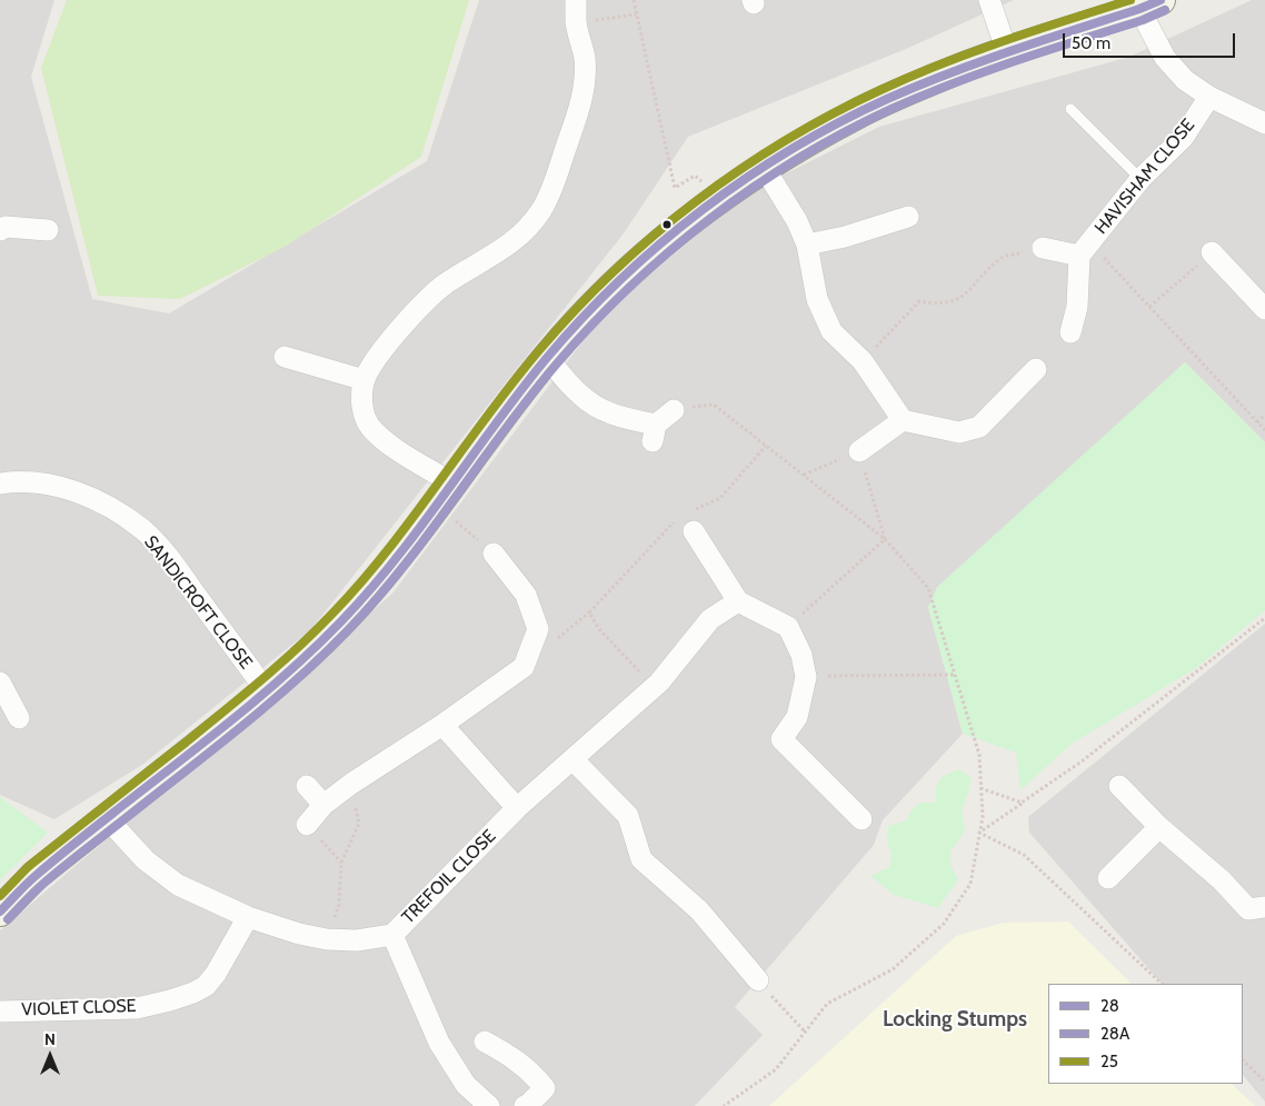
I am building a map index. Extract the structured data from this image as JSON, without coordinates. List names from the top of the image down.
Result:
{
  "streets": {
    "street": [
      "HAVISHAM CLOSE",
      "SANDICROFT CLOSE",
      "TREFOIL CLOSE",
      "VIOLET CLOSE"
    ]
  },
  "crossings": [
    ["TREFOIL CLOSE", "VIOLET CLOSE"]
  ],
  "districts": ["Locking Stumps"],
  "lines": ["transit line 28", "transit line 25", "transit line 28A"],
  "legend": ["28", "28A", "25"],
  "scale_bar": "50 m",
  "north": "top"
}
